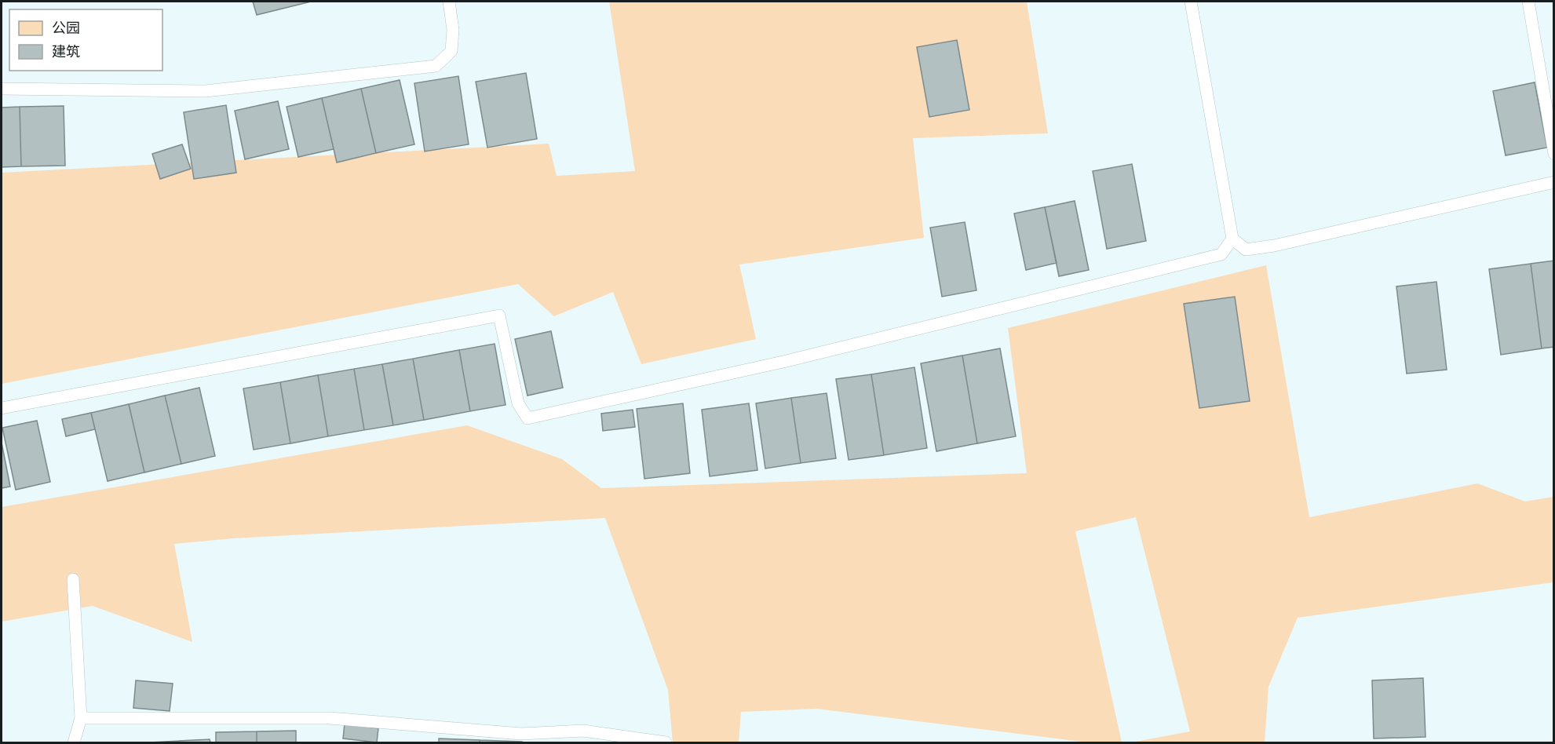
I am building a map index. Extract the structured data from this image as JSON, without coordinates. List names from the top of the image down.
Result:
{
  "legend": ["公园", "建筑"]
}
